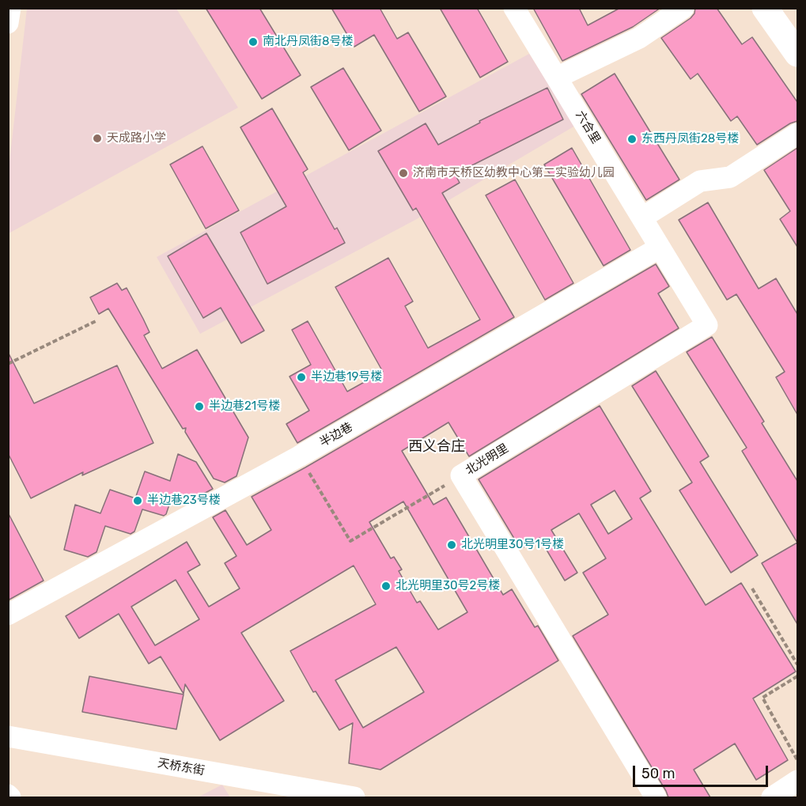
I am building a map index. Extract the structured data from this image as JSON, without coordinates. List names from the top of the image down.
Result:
{
  "streets": {
    "street": [
      "六合里",
      "半边巷",
      "北光明里",
      "天桥东街"
    ]
  },
  "crossings": [
    ["六合里", "半边巷"],
    ["六合里", "北光明里"],
    ["半边巷", "北光明里"]
  ],
  "districts": ["西义合庄"],
  "places": [
    "南北丹凤街8号楼",
    "天成路小学",
    "东西丹凤街28号楼",
    "济南市天桥区幼教中心第二实验幼儿园",
    "半边巷19号楼",
    "半边巷21号楼",
    "半边巷23号楼",
    "北光明里30号1号楼",
    "北光明里30号2号楼"
  ],
  "scale_bar": "50 m"
}
